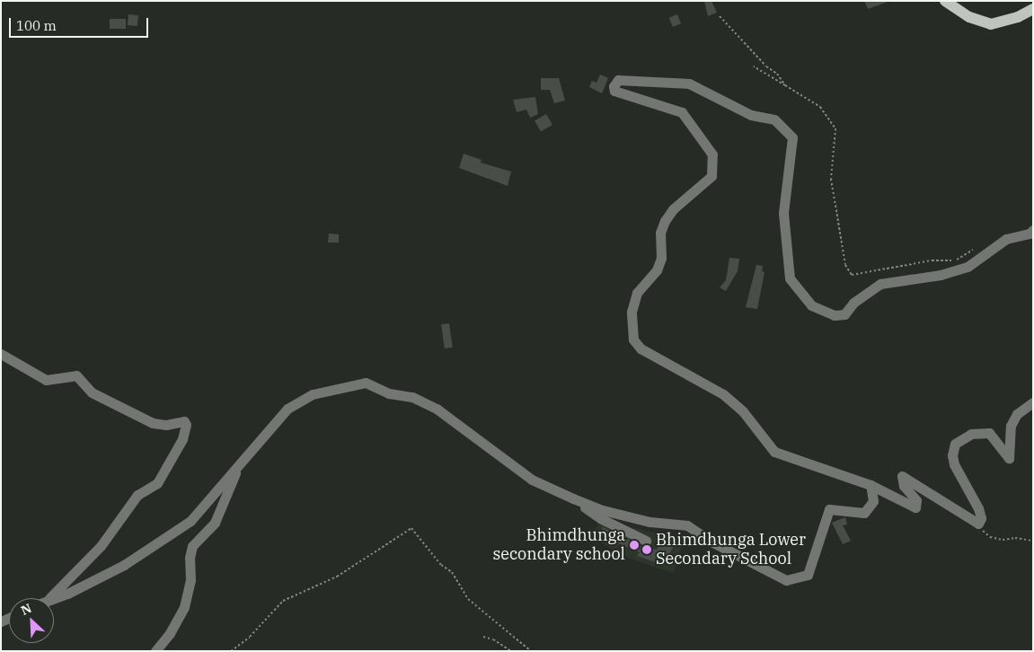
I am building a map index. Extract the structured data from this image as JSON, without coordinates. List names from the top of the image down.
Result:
{
  "places": ["Bhimdhunga secondary school", "Bhimdhunga Lower Secondary School"],
  "scale_bar": "100 m",
  "north": "top left"
}
